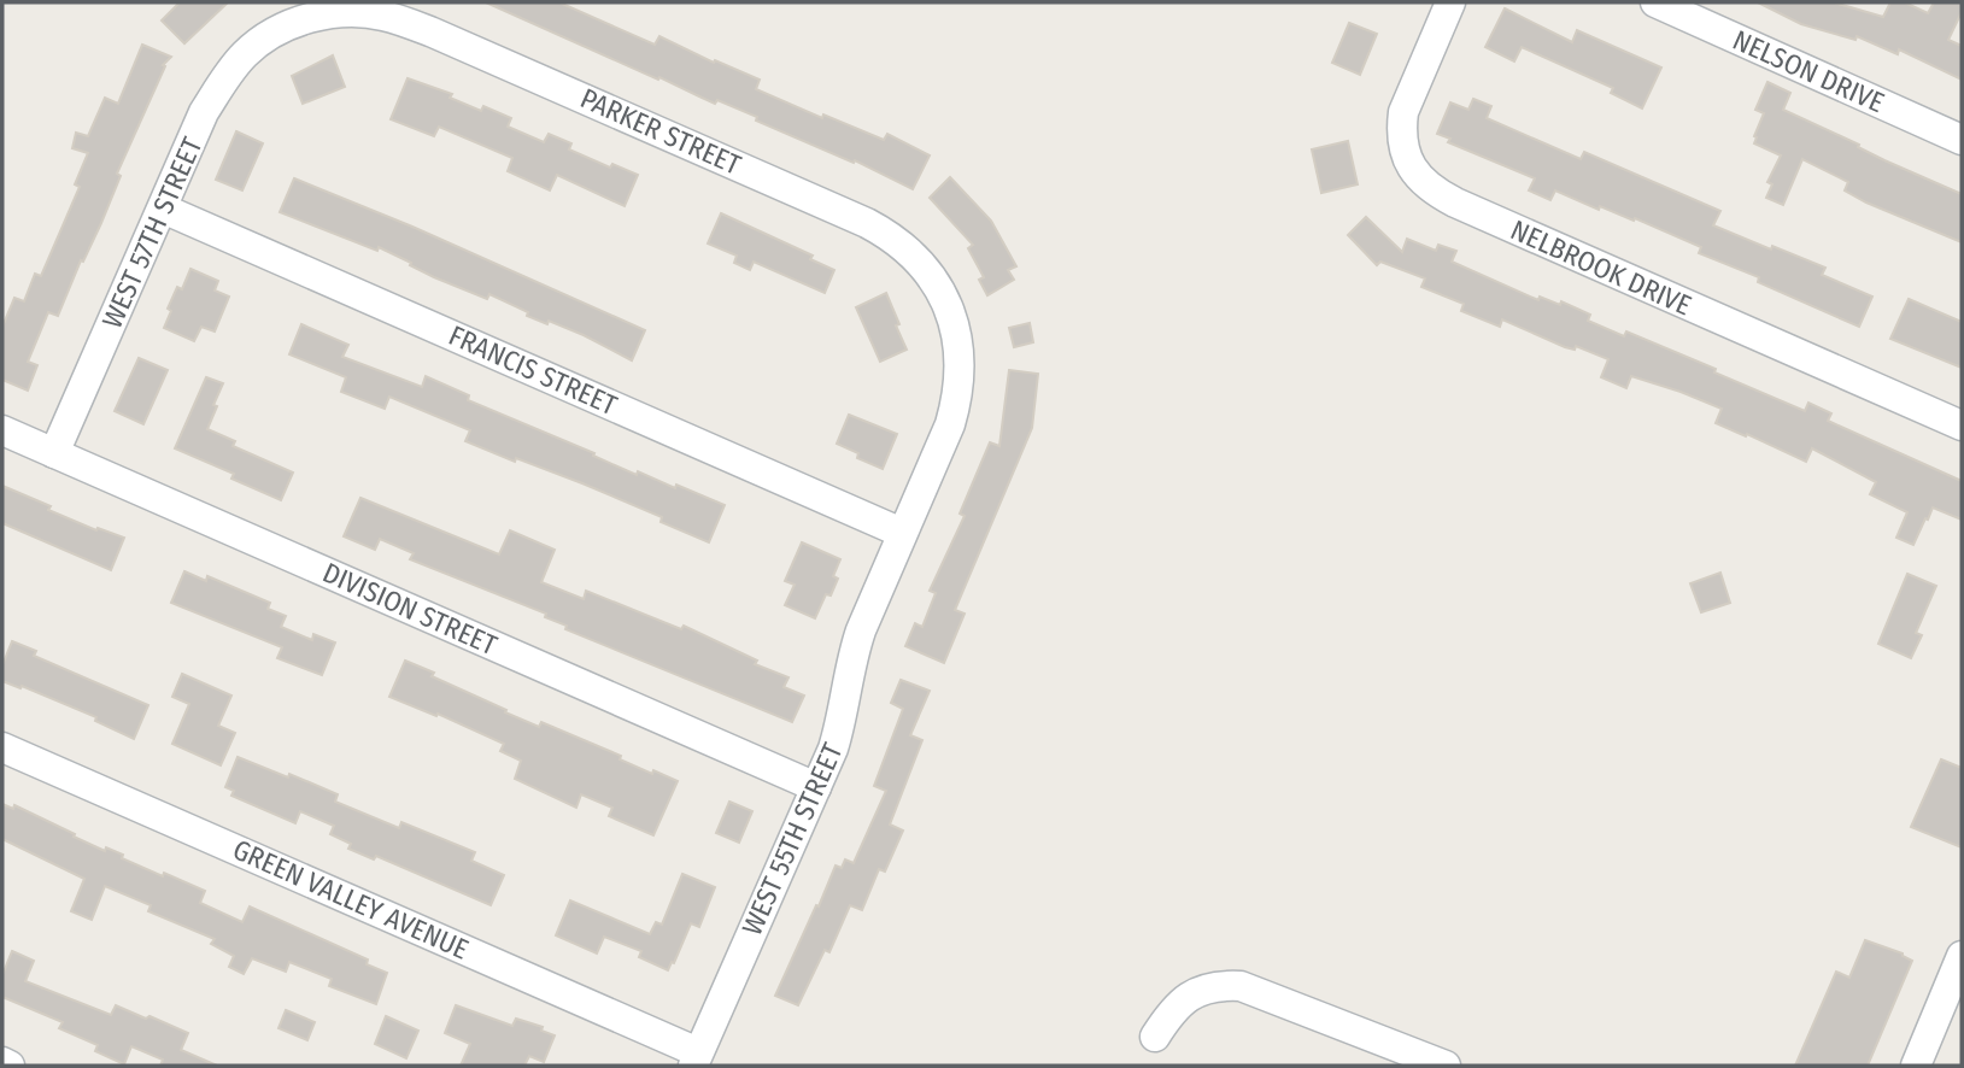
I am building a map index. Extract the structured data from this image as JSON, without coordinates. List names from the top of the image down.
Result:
{
  "streets": {
    "street": [
      "NELSON DRIVE",
      "PARKER STREET",
      "WEST 57TH STREET",
      "NELBROOK DRIVE",
      "FRANCIS STREET",
      "DIVISION STREET",
      "WEST 55TH STREET",
      "GREEN VALLEY AVENUE"
    ]
  },
  "crossings": [
    ["PARKER STREET", "WEST 57TH STREET"],
    ["PARKER STREET", "WEST 55TH STREET"],
    ["WEST 57TH STREET", "FRANCIS STREET"],
    ["WEST 57TH STREET", "DIVISION STREET"],
    ["FRANCIS STREET", "WEST 55TH STREET"],
    ["DIVISION STREET", "WEST 55TH STREET"],
    ["WEST 55TH STREET", "GREEN VALLEY AVENUE"]
  ]
}
